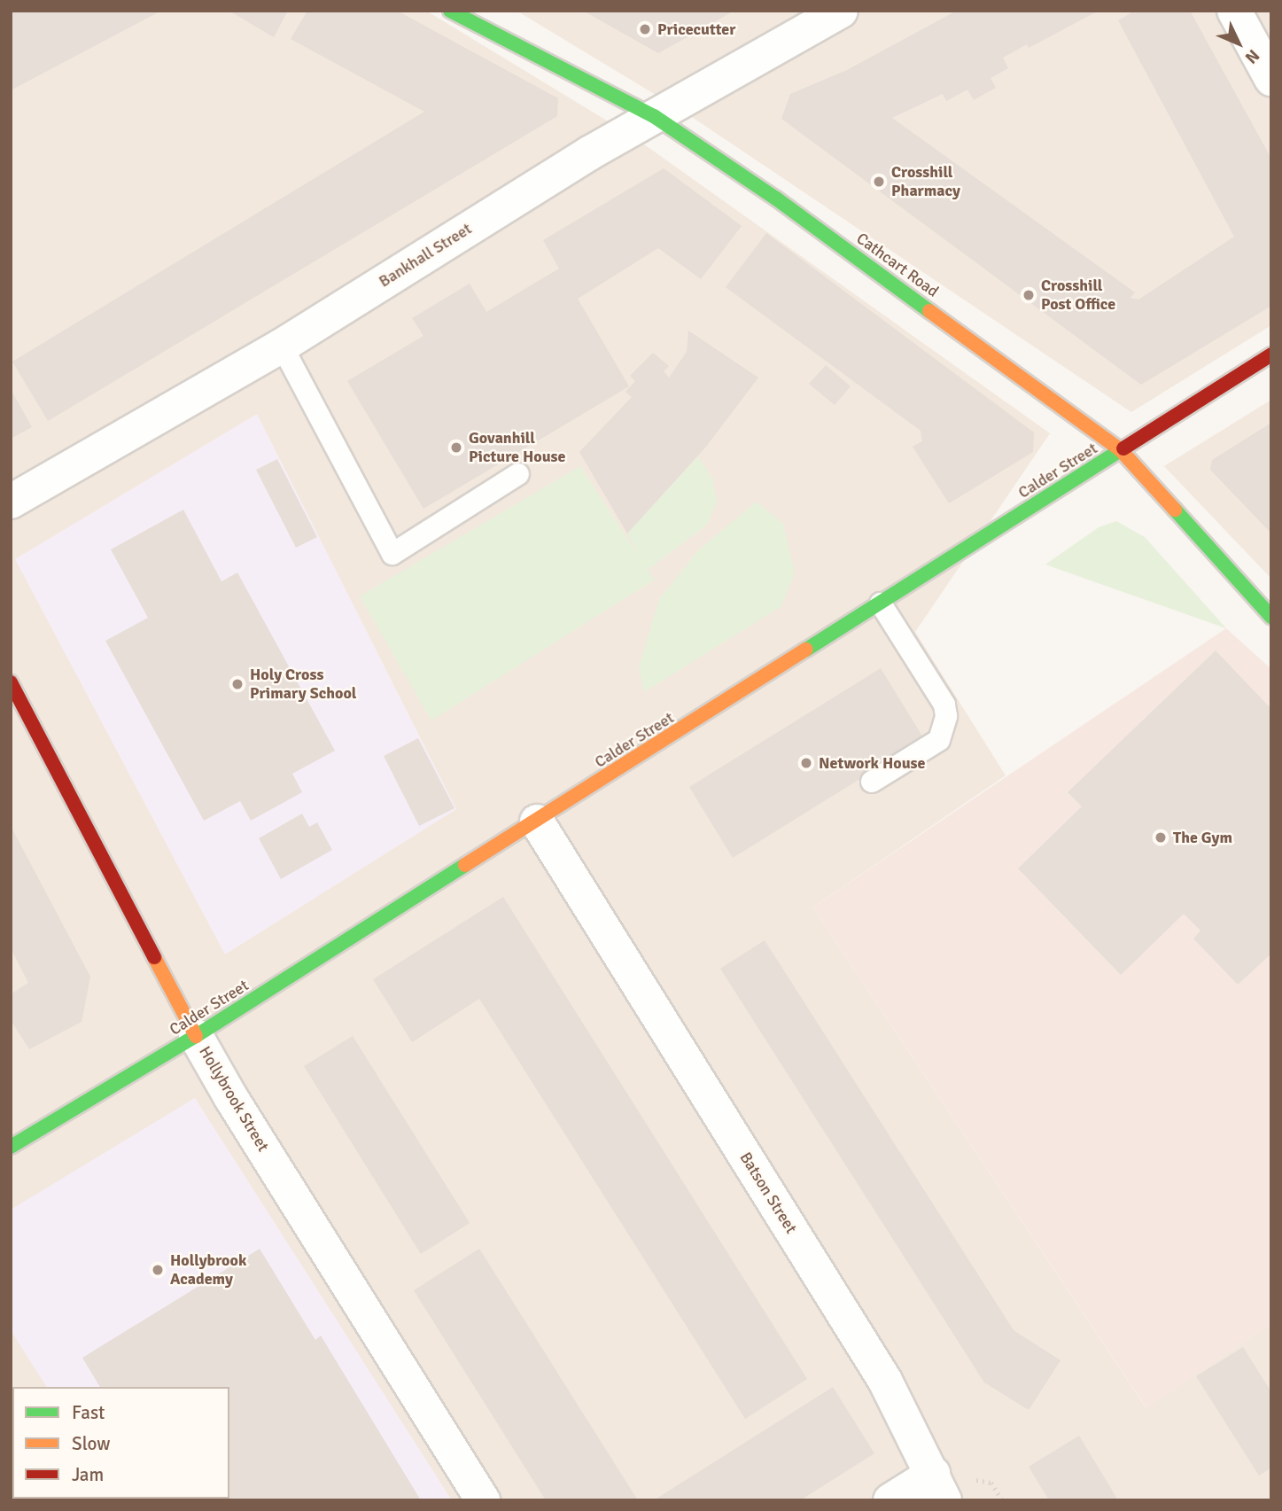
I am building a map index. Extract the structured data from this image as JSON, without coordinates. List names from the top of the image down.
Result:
{
  "streets": {
    "main road": ["Cathcart Road", "Calder Street", "Hollybrook Street"],
    "street": ["Bankhall Street", "Batson Street"]
  },
  "crossings": [
    ["Bankhall Street", "Cathcart Road"],
    ["Cathcart Road", "Calder Street"],
    ["Calder Street", "Hollybrook Street"],
    ["Calder Street", "Batson Street"]
  ],
  "places": [
    "Pricecutter",
    "Crosshill Pharmacy",
    "Crosshill Post Office",
    "Govanhill Picture House",
    "Holy Cross Primary School",
    "Network House",
    "The Gym",
    "Hollybrook Academy"
  ],
  "legend": ["Fast", "Slow", "Jam"],
  "north": "bottom right"
}
